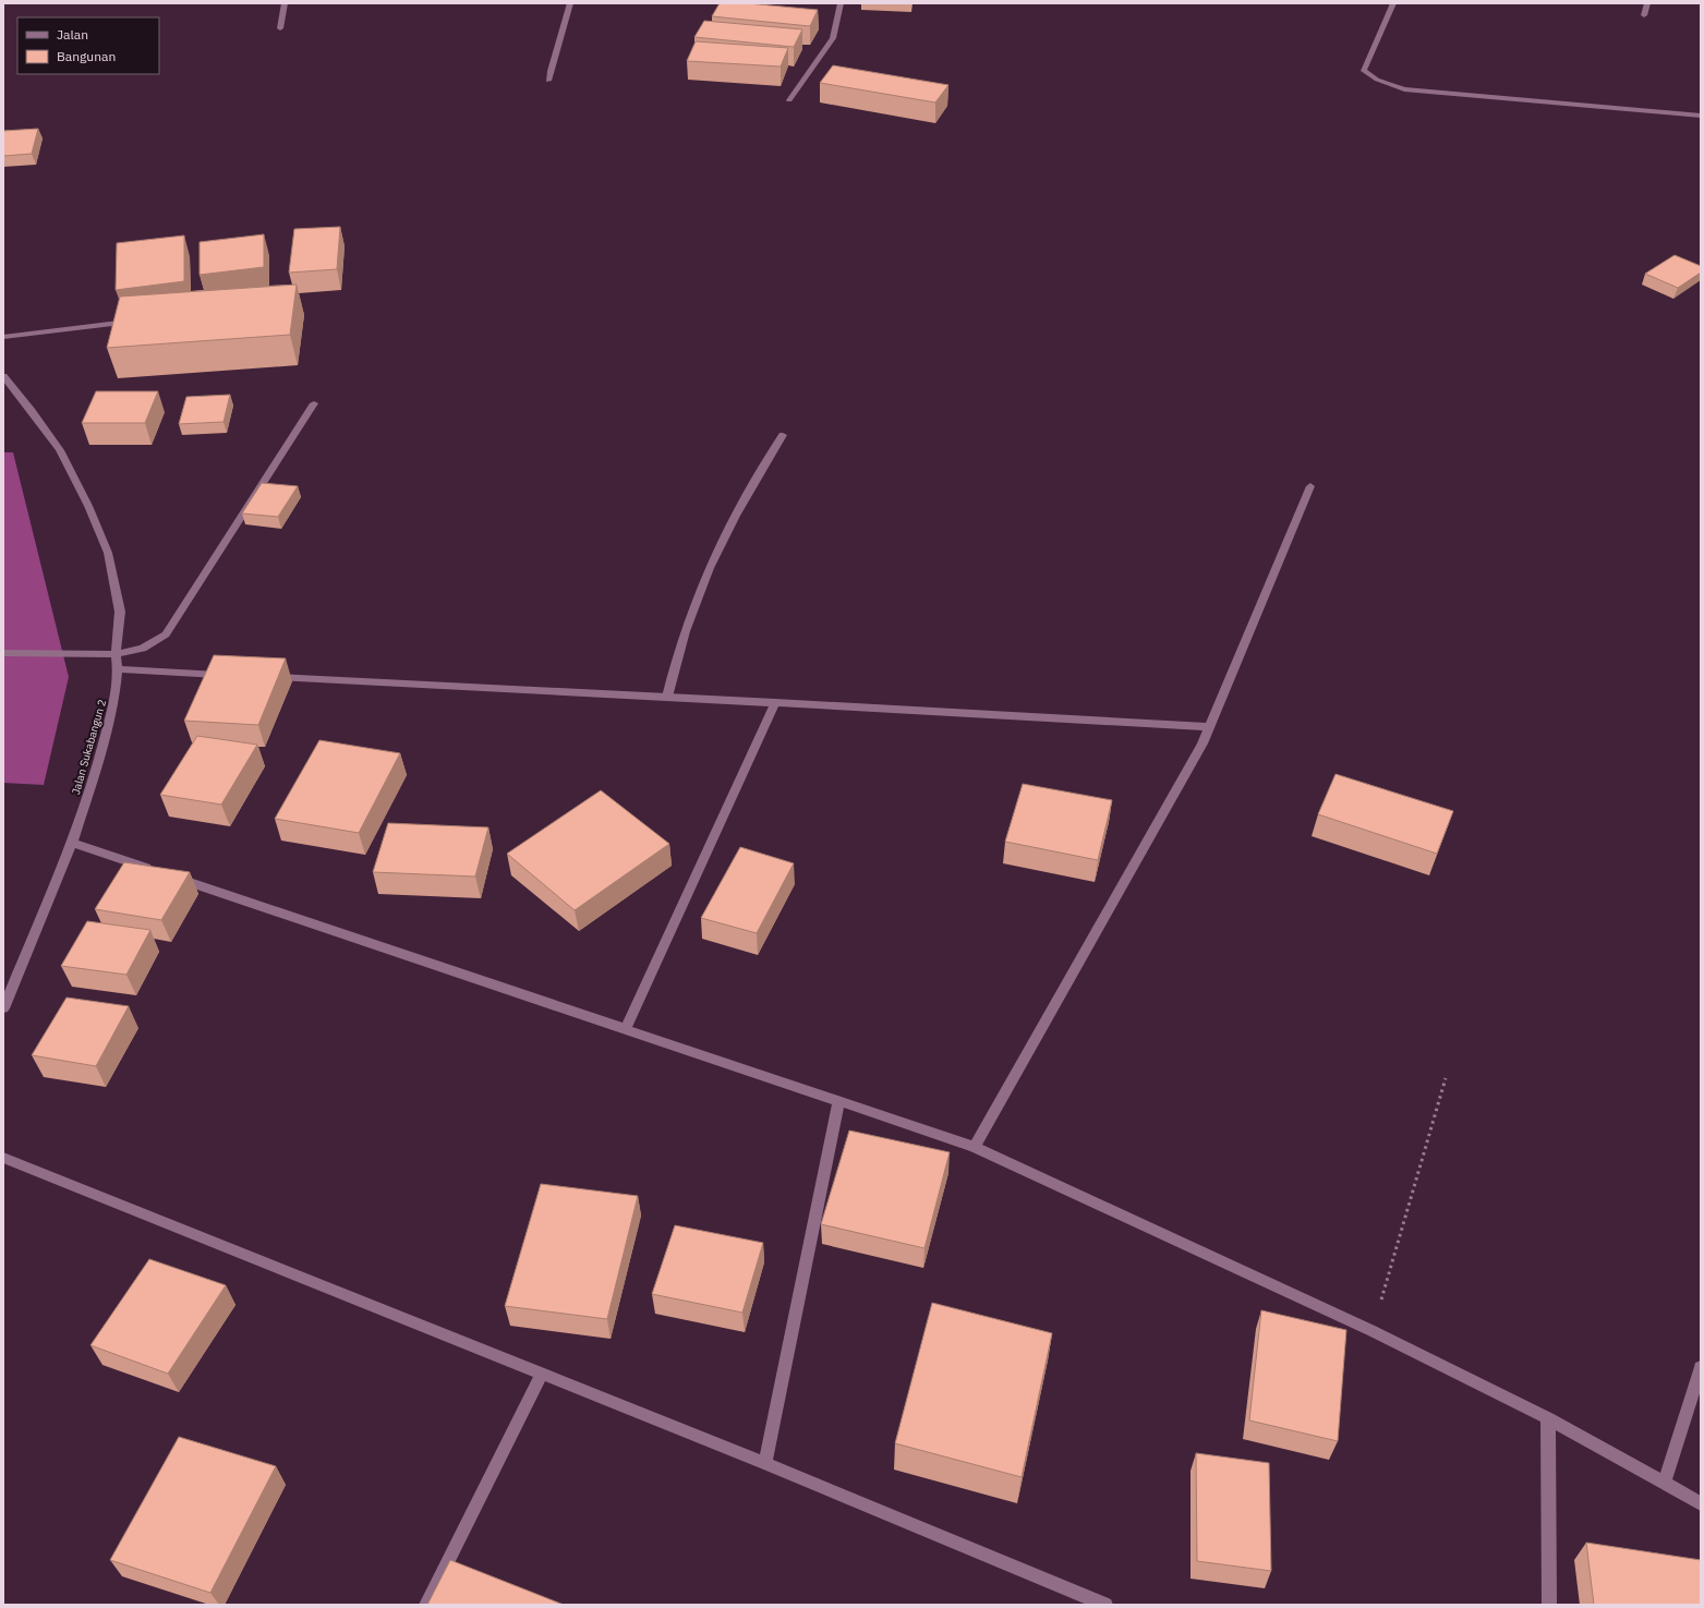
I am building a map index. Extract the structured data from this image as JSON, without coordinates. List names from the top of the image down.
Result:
{
  "streets": {
    "street": ["Jalan Sukabangun 2"]
  },
  "legend": ["Jalan", "Bangunan"]
}
